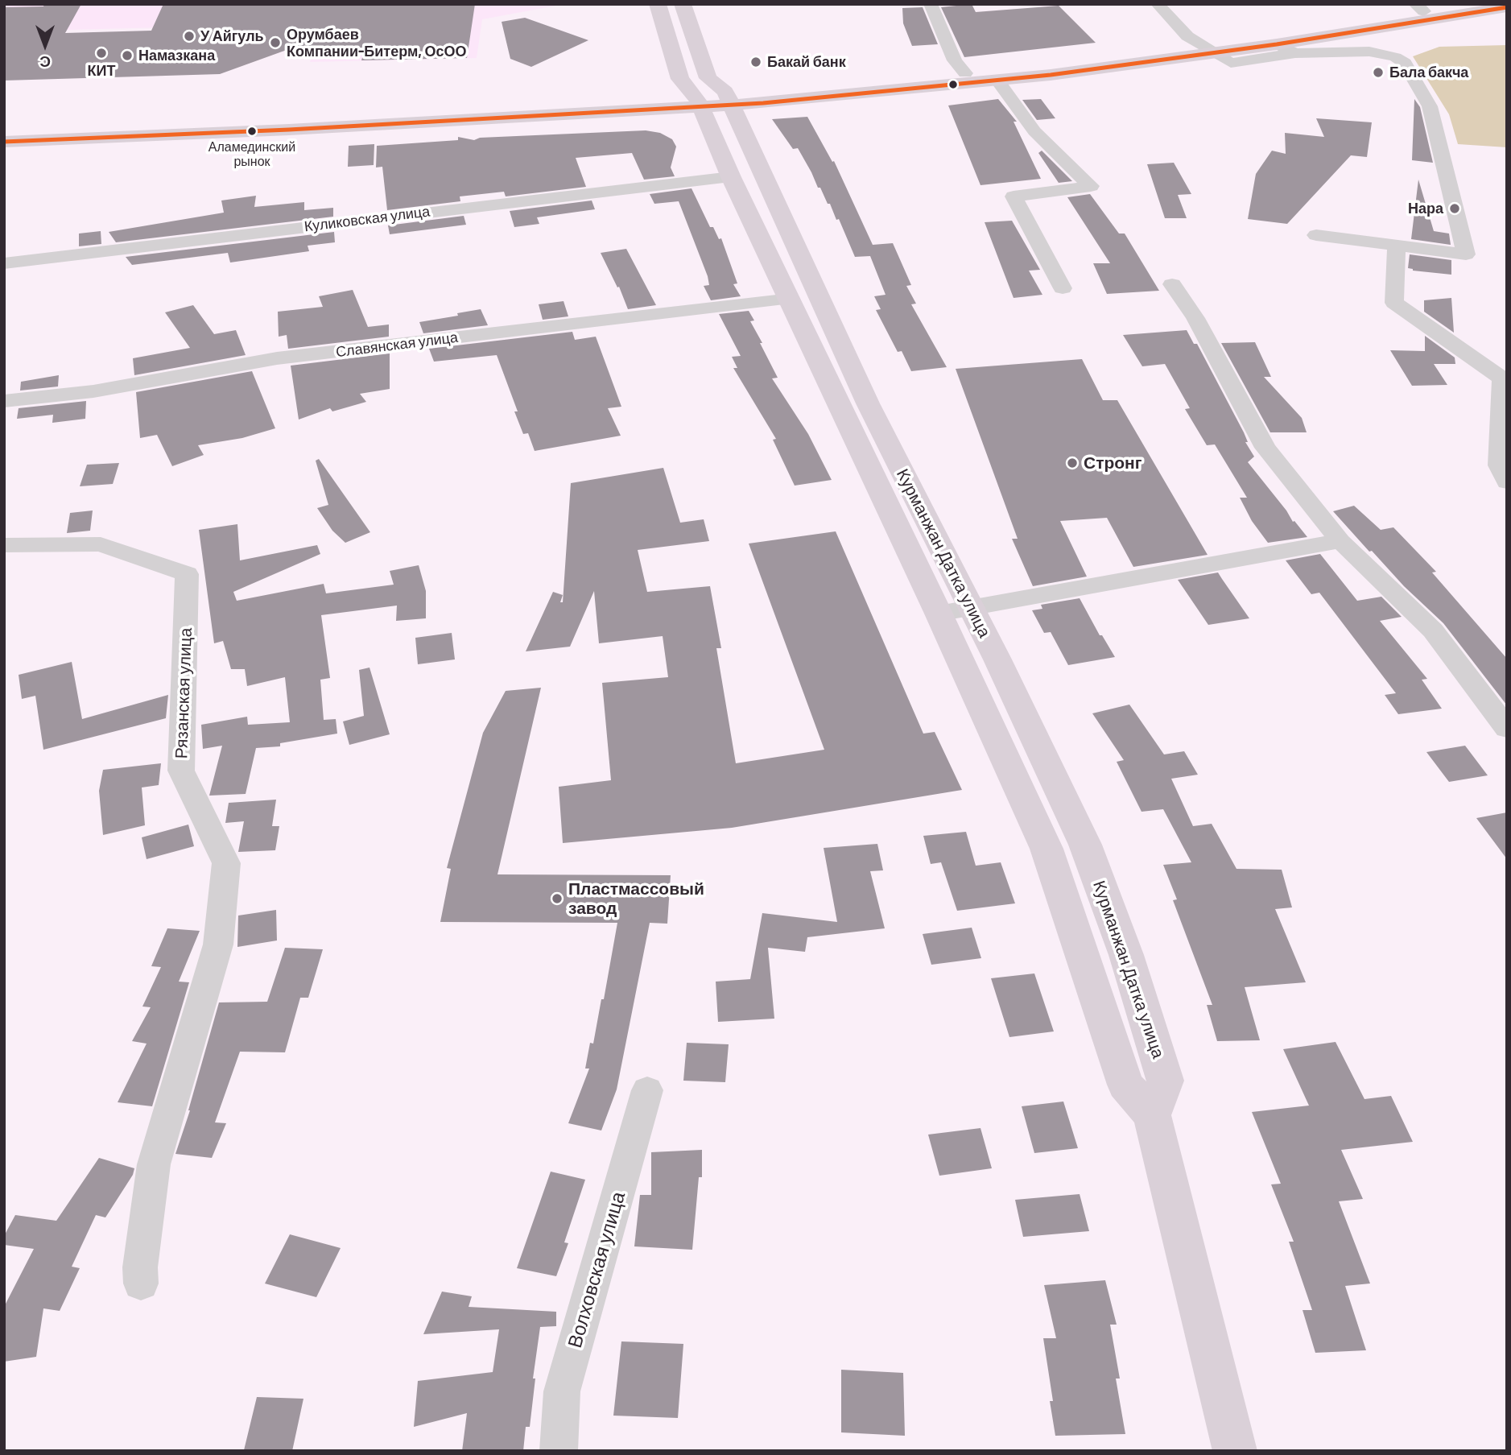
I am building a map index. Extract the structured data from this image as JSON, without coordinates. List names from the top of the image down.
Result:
{
  "streets": {
    "main road": ["Курманжан Датка улица"],
    "street": [
      "Куликовская улица",
      "Славянская улица",
      "Рязанская улица",
      "Волховская улица"
    ]
  },
  "crossings": [
    ["Куликовская улица", "Курманжан Датка улица"],
    ["Славянская улица", "Курманжан Датка улица"]
  ],
  "places": [
    "У Айгуль",
    "Орумбаев Компании-Битерм, ОсОО",
    "КИТ",
    "Намазкана",
    "Бакай банк",
    "Бала бакча",
    "Аламединский рынок",
    "Нара",
    "Стронг",
    "Пластмассовый завод"
  ],
  "north": "bottom"
}
